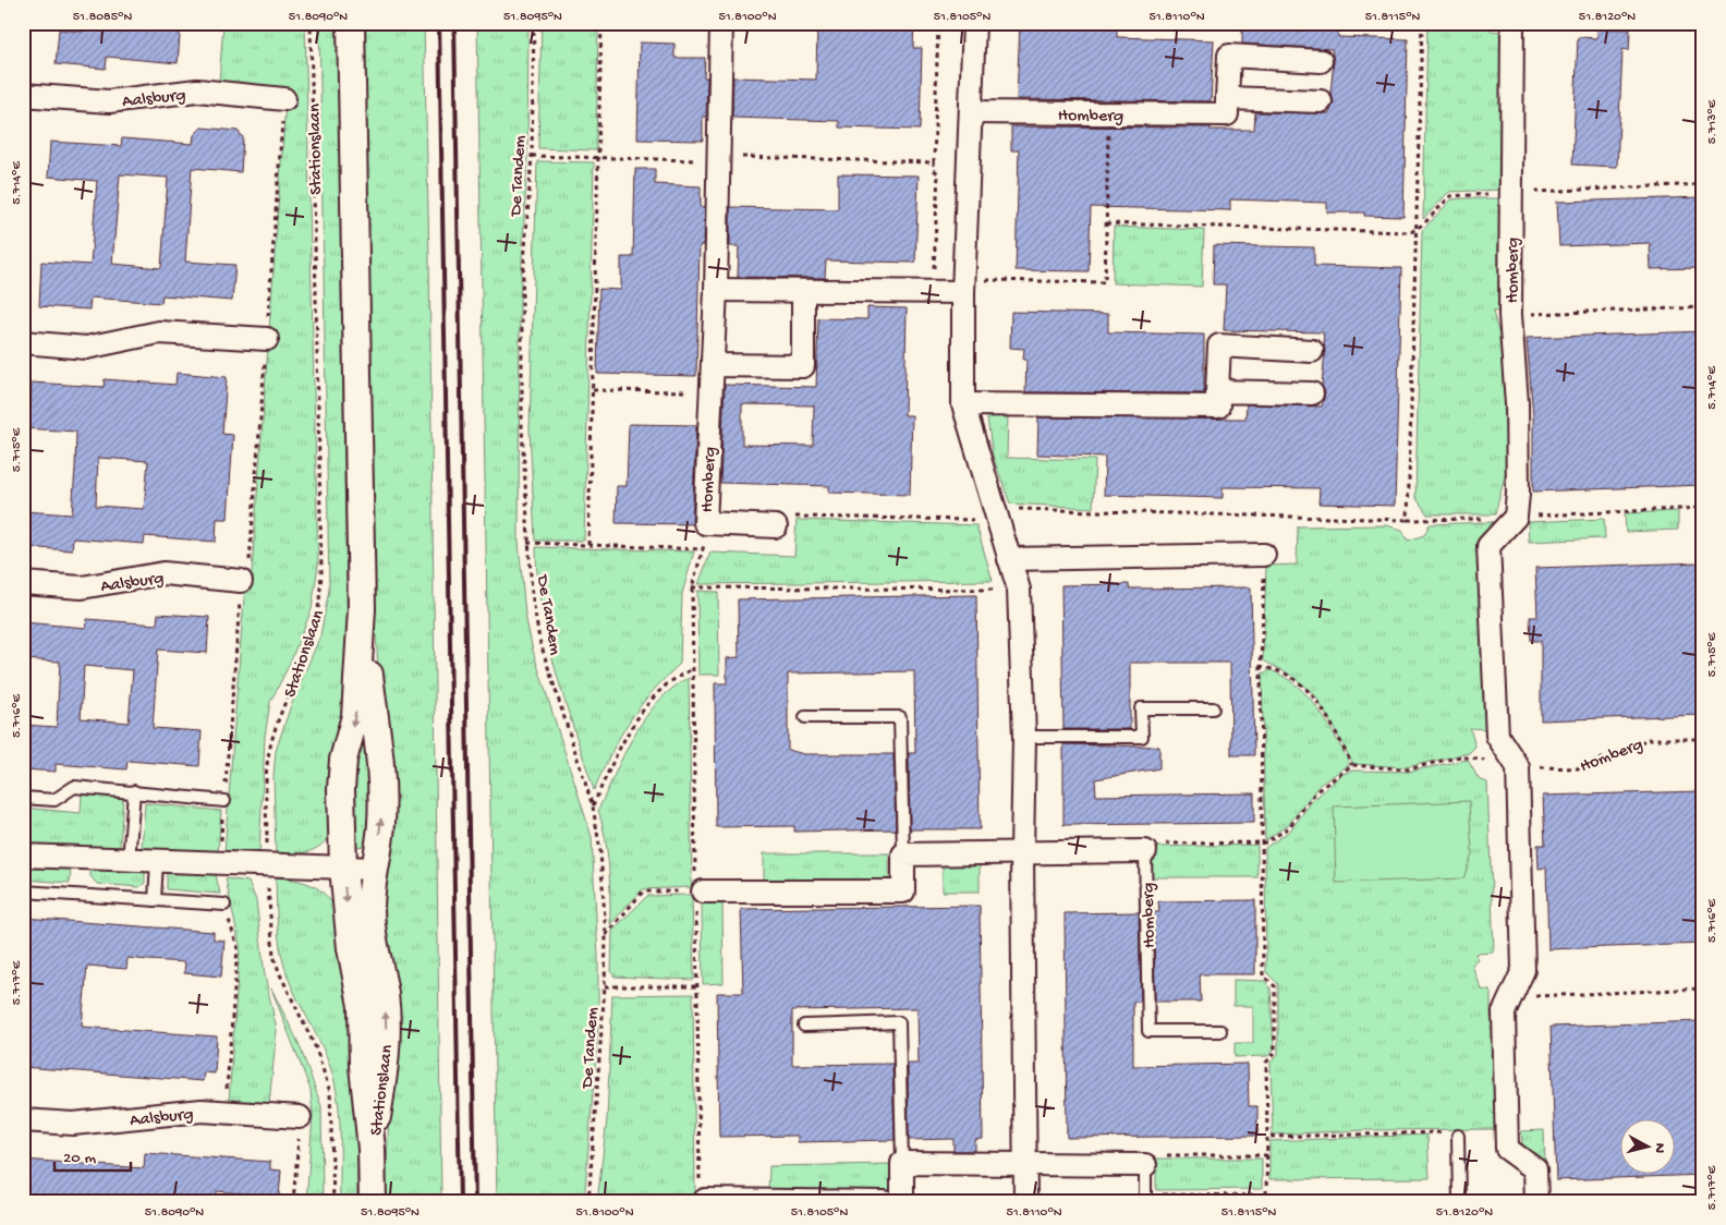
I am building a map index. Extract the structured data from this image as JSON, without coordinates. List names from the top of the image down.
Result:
{
  "streets": {
    "street": ["Aalsburg", "Homberg", "Stationslaan"],
    "path": ["De Tandem"]
  },
  "scale_bar": "20 m",
  "north": "right",
  "coordinates": [
    "51.8085°N",
    "51.8090°N",
    "51.8095°N",
    "51.8100°N",
    "51.8105°N",
    "51.8110°N",
    "51.8115°N",
    "51.8120°N",
    "5.713°E",
    "5.714°E",
    "5.715°E",
    "5.716°E",
    "5.717°E"
  ]
}
